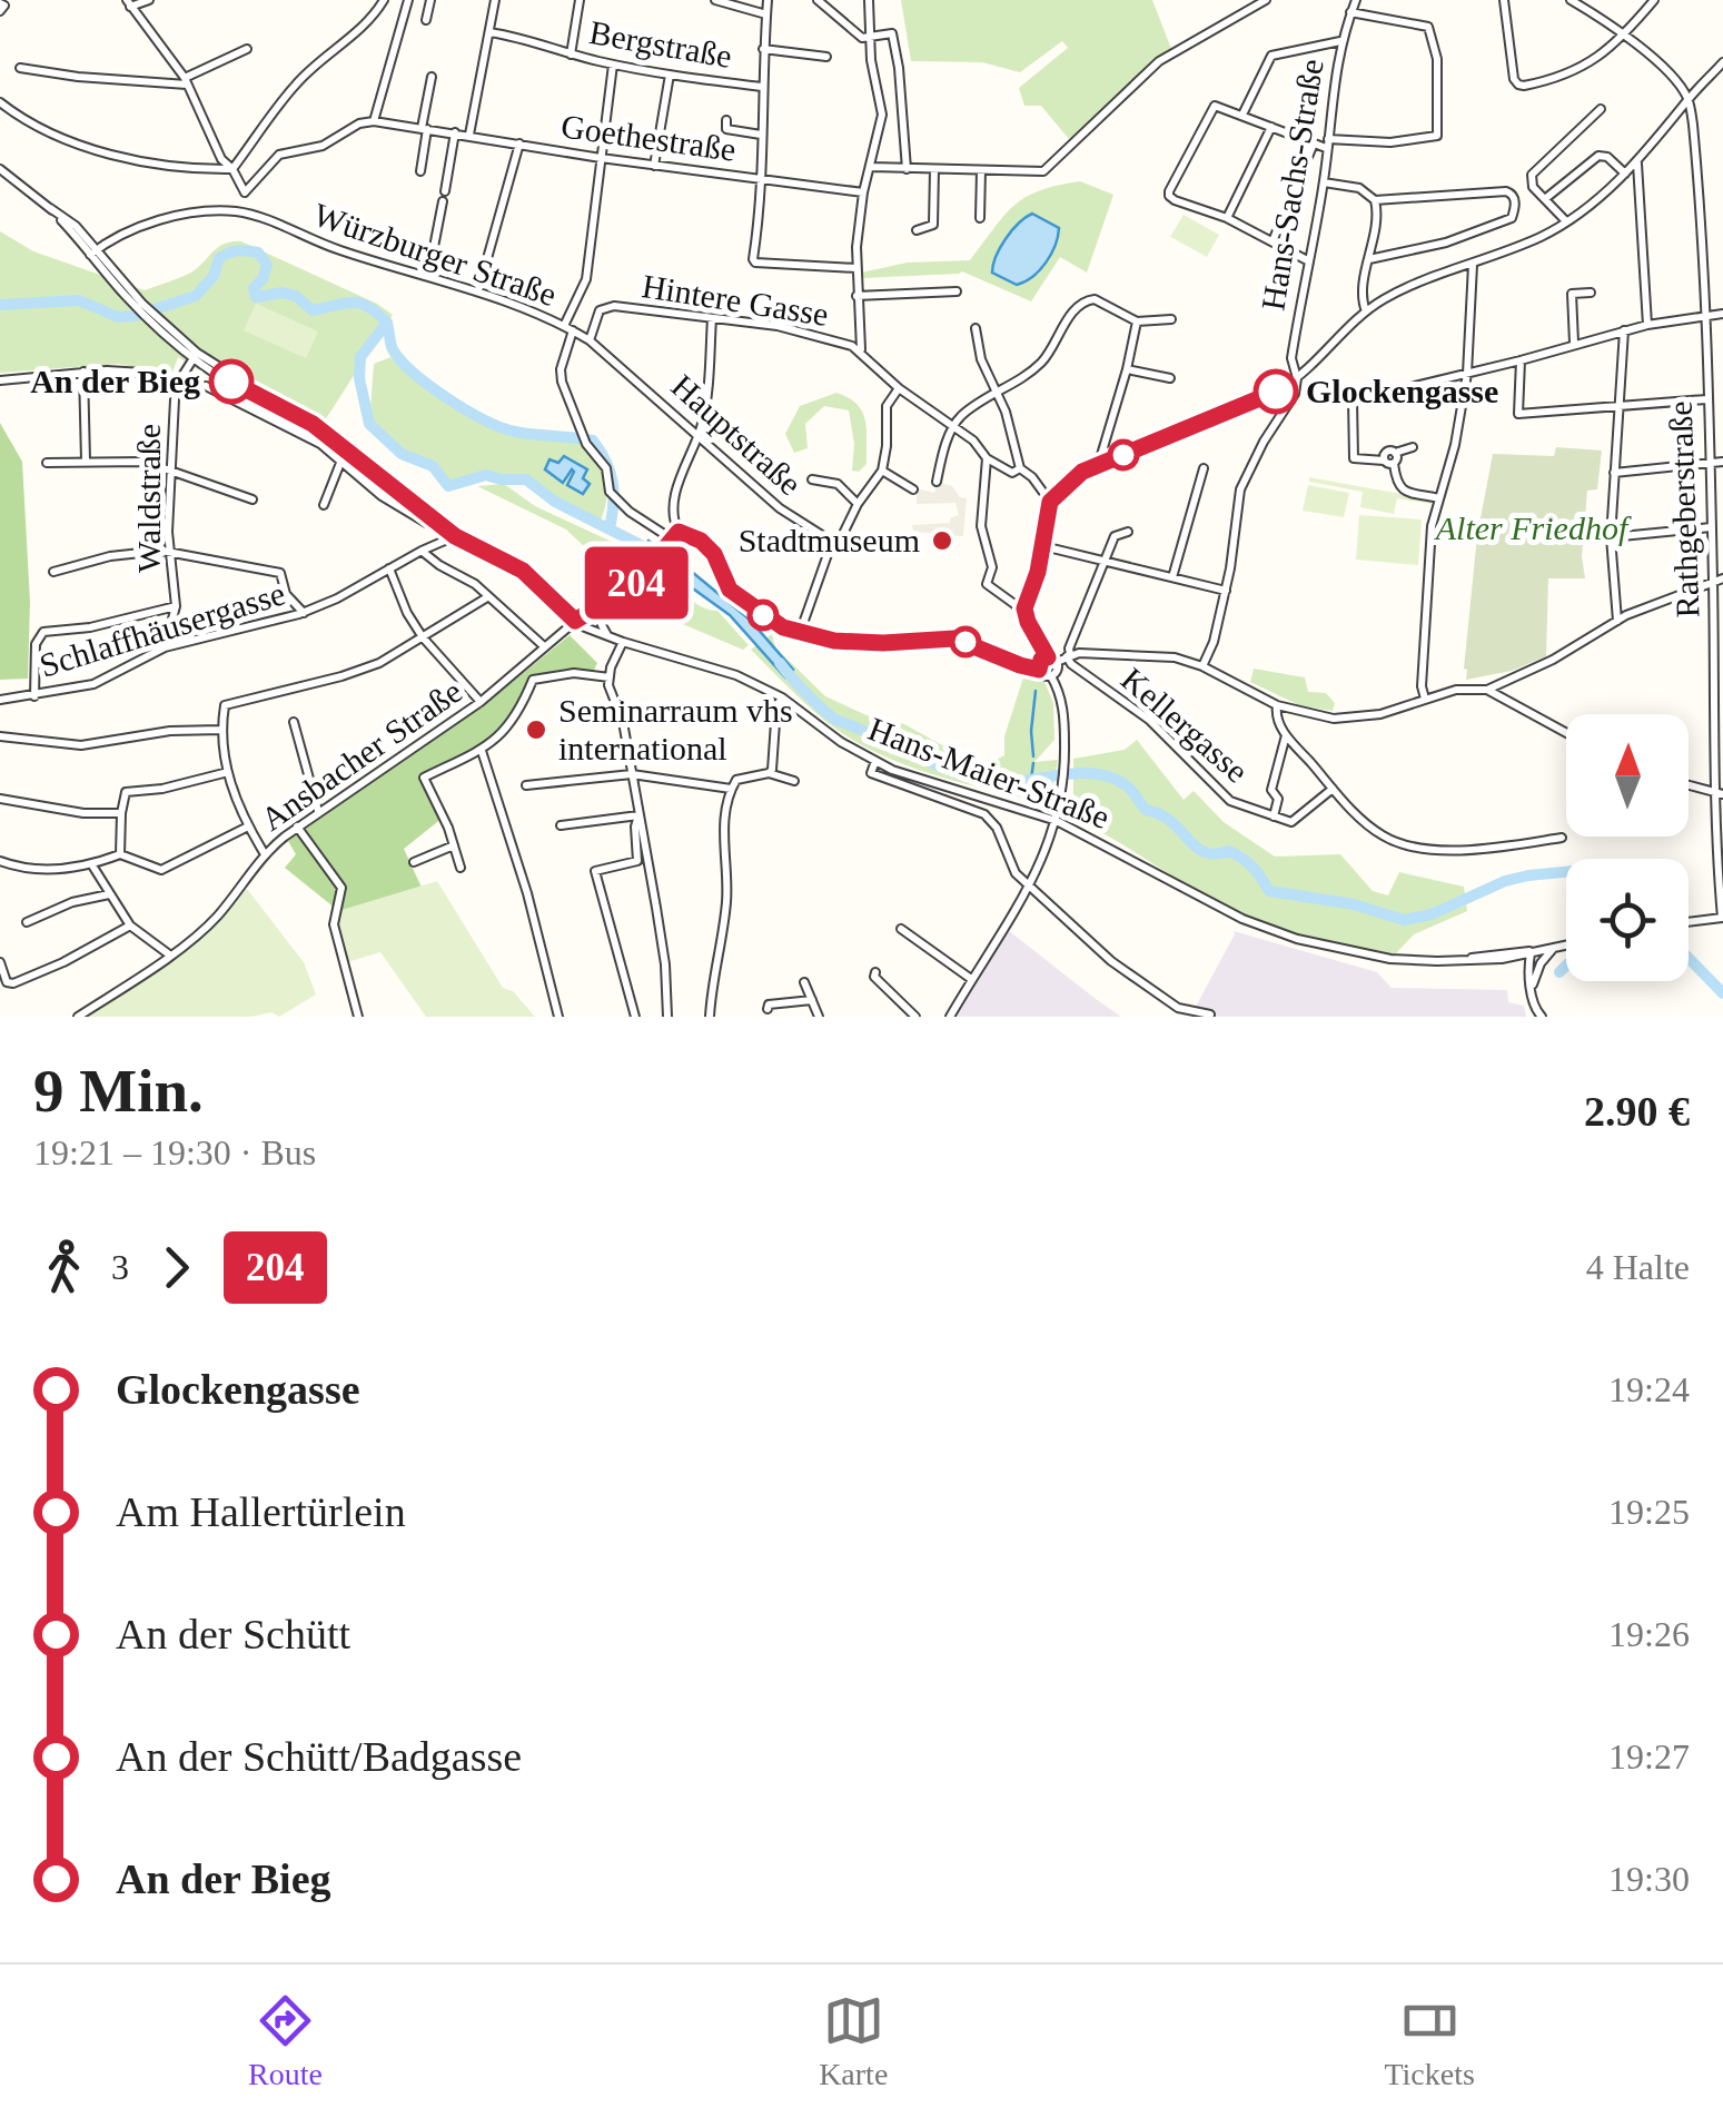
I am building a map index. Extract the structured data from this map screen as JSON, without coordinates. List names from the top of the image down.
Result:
{
  "streets": {
    "street": [
      "Bergstraße",
      "Goethestraße",
      "Hans-Sachs-Straße",
      "Würzburger Straße",
      "Hintere Gasse",
      "Hauptstraße",
      "Waldstraße",
      "Rathgeberstraße",
      "Schlaffhäusergasse",
      "Kellergasse",
      "Ansbacher Straße",
      "Hans-Maier-Straße"
    ]
  },
  "crossings": [
    ["Würzburger Straße", "Hintere Gasse"],
    ["Würzburger Straße", "Hauptstraße"],
    ["Würzburger Straße", "Hans-Maier-Straße"],
    ["Waldstraße", "Schlaffhäusergasse"],
    ["Waldstraße", "Hans-Maier-Straße"],
    ["Schlaffhäusergasse", "Hans-Maier-Straße"],
    ["Ansbacher Straße", "Hans-Maier-Straße"]
  ],
  "parks": ["Alter Friedhof"],
  "places": [
    "An der Bieg",
    "Glockengasse",
    "Stadtmuseum",
    "Seminarraum vhs international"
  ],
  "lines": ["bus line 204"],
  "north": "top",
  "page": {
    "on_map": "204",
    "heading": ["9 Min.", "19:21 – 19:30 · Bus", "2.90 €"],
    "legs": ["3", "204", "4 Halte"],
    "list": [
      {
        "name": "Glockengasse",
        "value": "19:24"
      },
      {
        "name": "Am Hallertürlein",
        "value": "19:25"
      },
      {
        "name": "An der Schütt",
        "value": "19:26"
      },
      {
        "name": "An der Schütt/Badgasse",
        "value": "19:27"
      },
      {
        "name": "An der Bieg",
        "value": "19:30"
      }
    ],
    "tabs": ["Route", "Karte", "Tickets"]
  }
}
